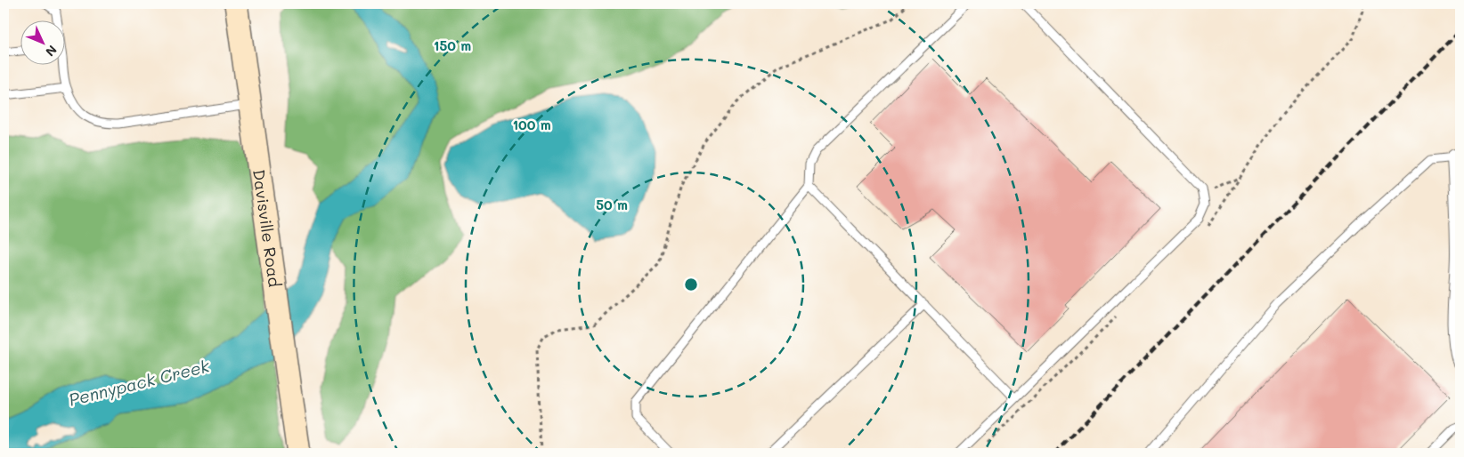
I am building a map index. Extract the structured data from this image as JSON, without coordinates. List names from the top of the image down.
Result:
{
  "streets": {
    "street": ["Davisville Road"]
  },
  "water": ["Pennypack Creek"],
  "north": "bottom right",
  "rings": ["150 m", "100 m", "50 m"]
}
